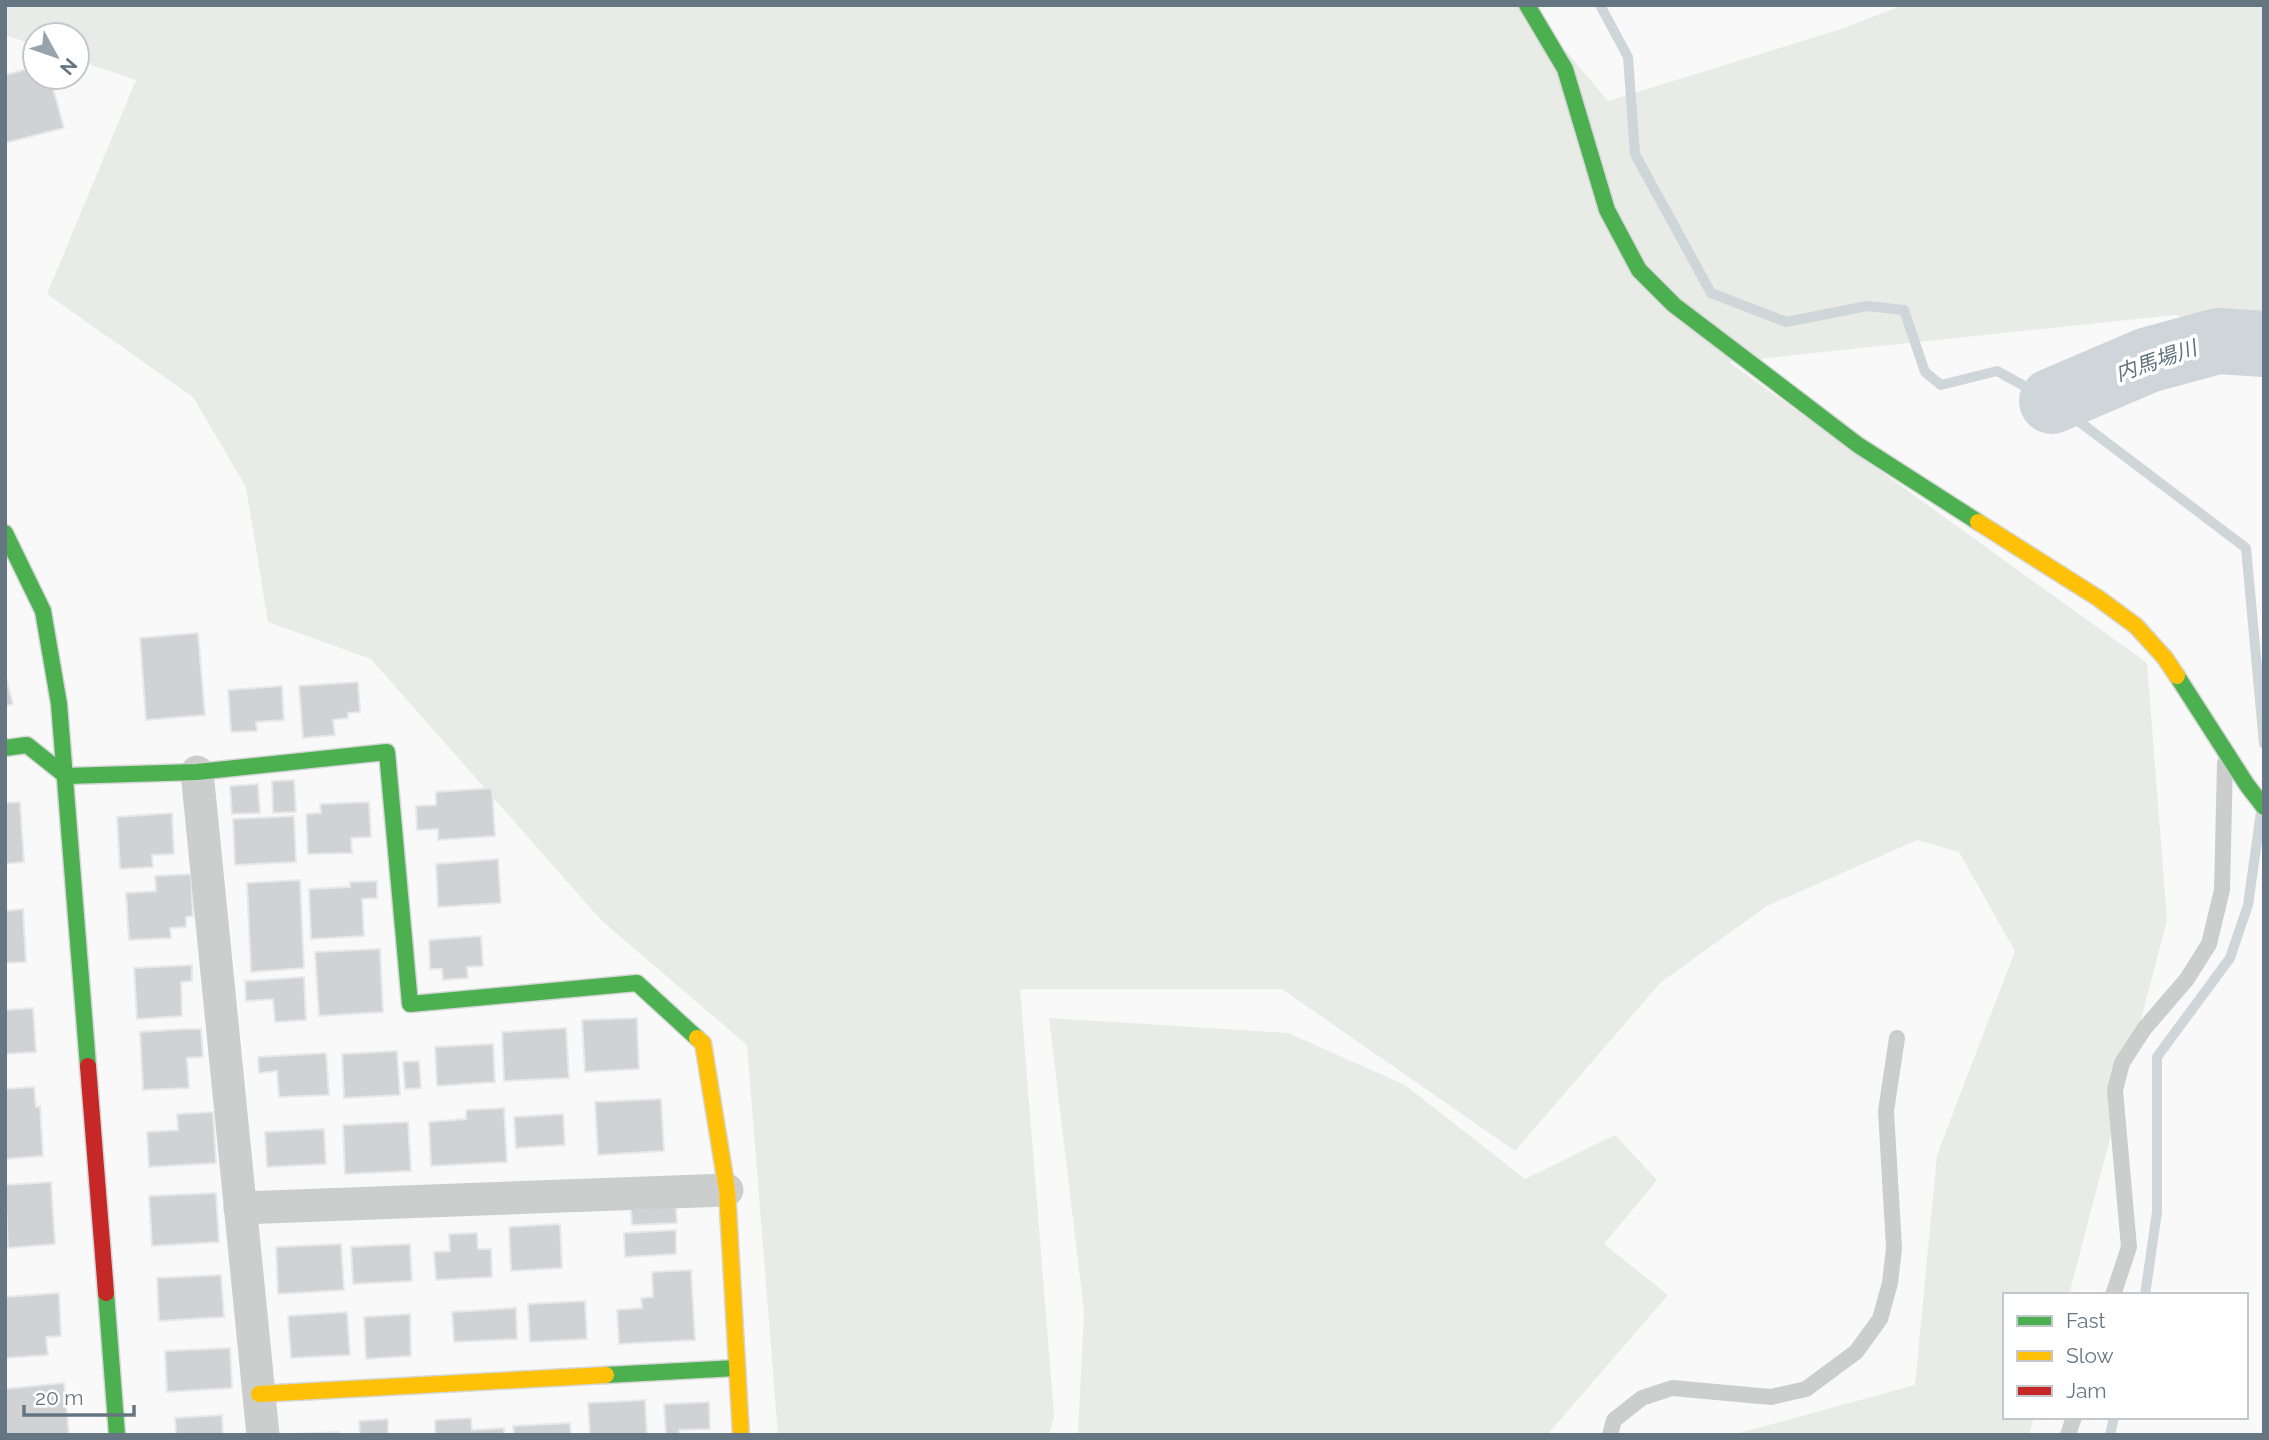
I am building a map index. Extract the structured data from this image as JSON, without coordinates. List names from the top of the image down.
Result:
{
  "water": ["内馬場川"],
  "legend": ["Fast", "Slow", "Jam"],
  "scale_bar": "20 m",
  "north": "bottom right"
}
